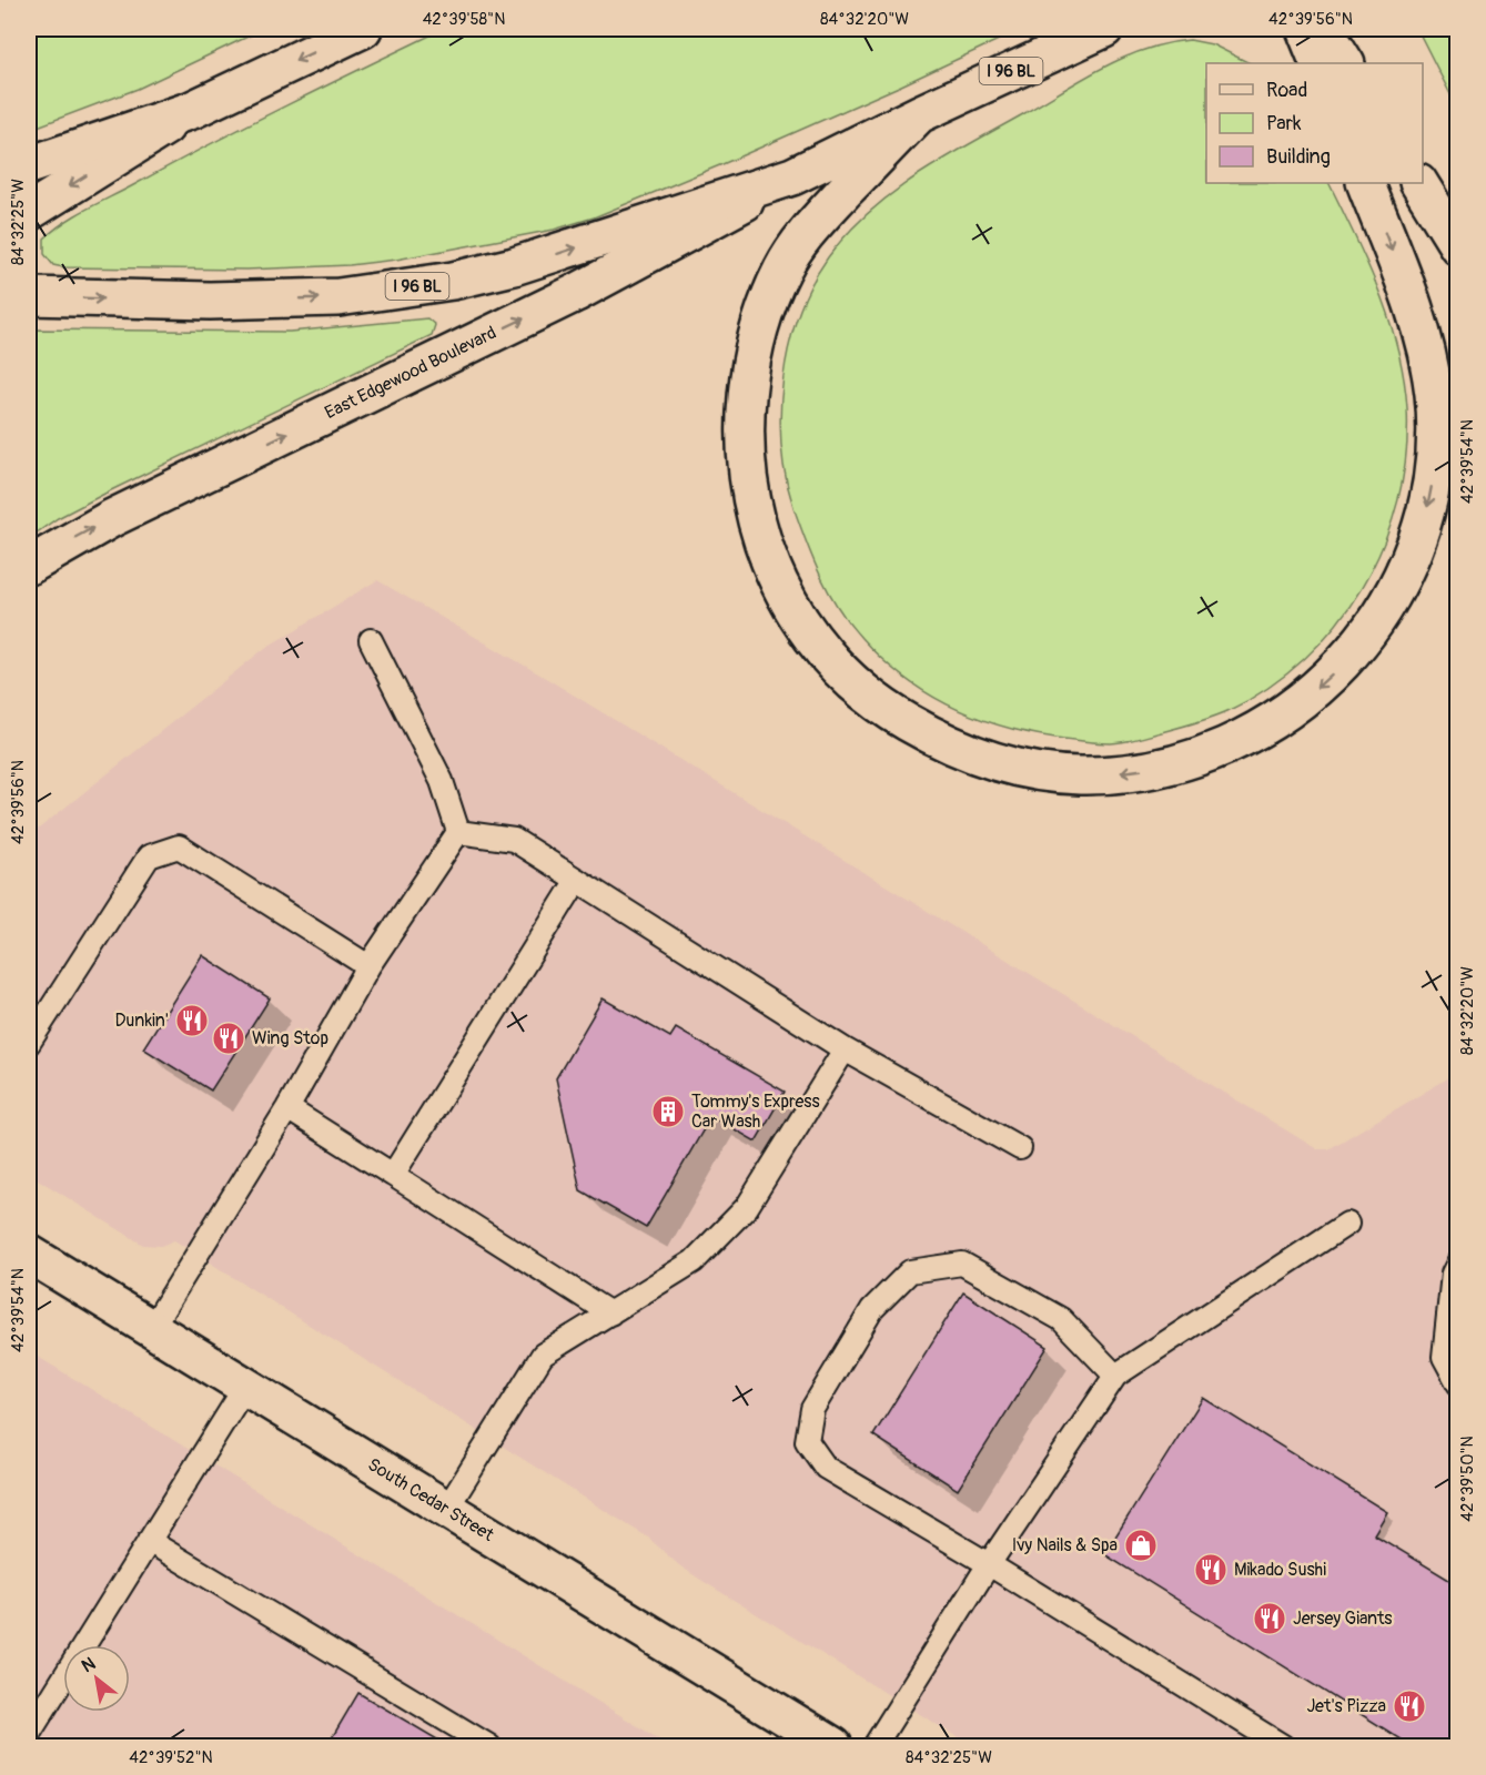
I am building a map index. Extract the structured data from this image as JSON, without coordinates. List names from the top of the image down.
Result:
{
  "streets": {
    "main road": ["I 96 BL", "East Edgewood Boulevard", "South Cedar Street"]
  },
  "crossings": [
    ["I 96 BL", "East Edgewood Boulevard"]
  ],
  "places": {
    "restaurant": [
      "Dunkin'",
      "Wing Stop",
      "Mikado Sushi",
      "Jersey Giants",
      "Jet's Pizza"
    ],
    "building": ["Tommy's Express Car Wash"],
    "shop": ["Ivy Nails & Spa"]
  },
  "legend": ["Road", "Park", "Building"],
  "north": "top left",
  "coordinates": [
    "42°39'58\"N",
    "84°32'20\"W",
    "42°39'56\"N",
    "84°32'25\"W",
    "42°39'54\"N",
    "42°39'50\"N",
    "42°39'52\"N"
  ]
}
